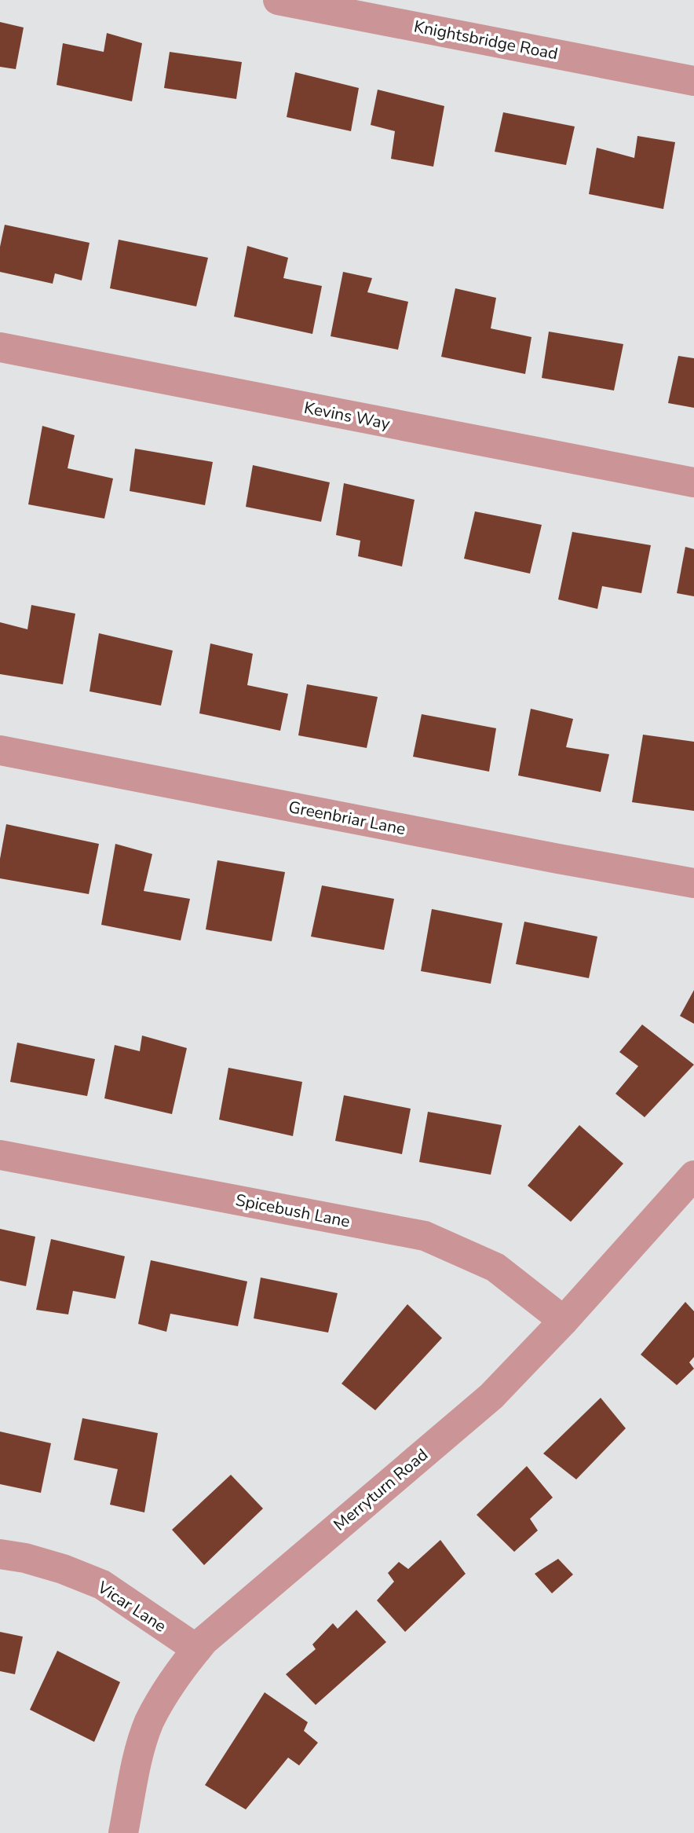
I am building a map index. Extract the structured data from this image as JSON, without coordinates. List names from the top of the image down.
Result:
{
  "streets": {
    "street": [
      "Knightsbridge Road",
      "Kevins Way",
      "Greenbriar Lane",
      "Spicebush Lane",
      "Merryturn Road",
      "Vicar Lane"
    ]
  },
  "crossings": [
    ["Spicebush Lane", "Merryturn Road"],
    ["Merryturn Road", "Vicar Lane"]
  ]
}
